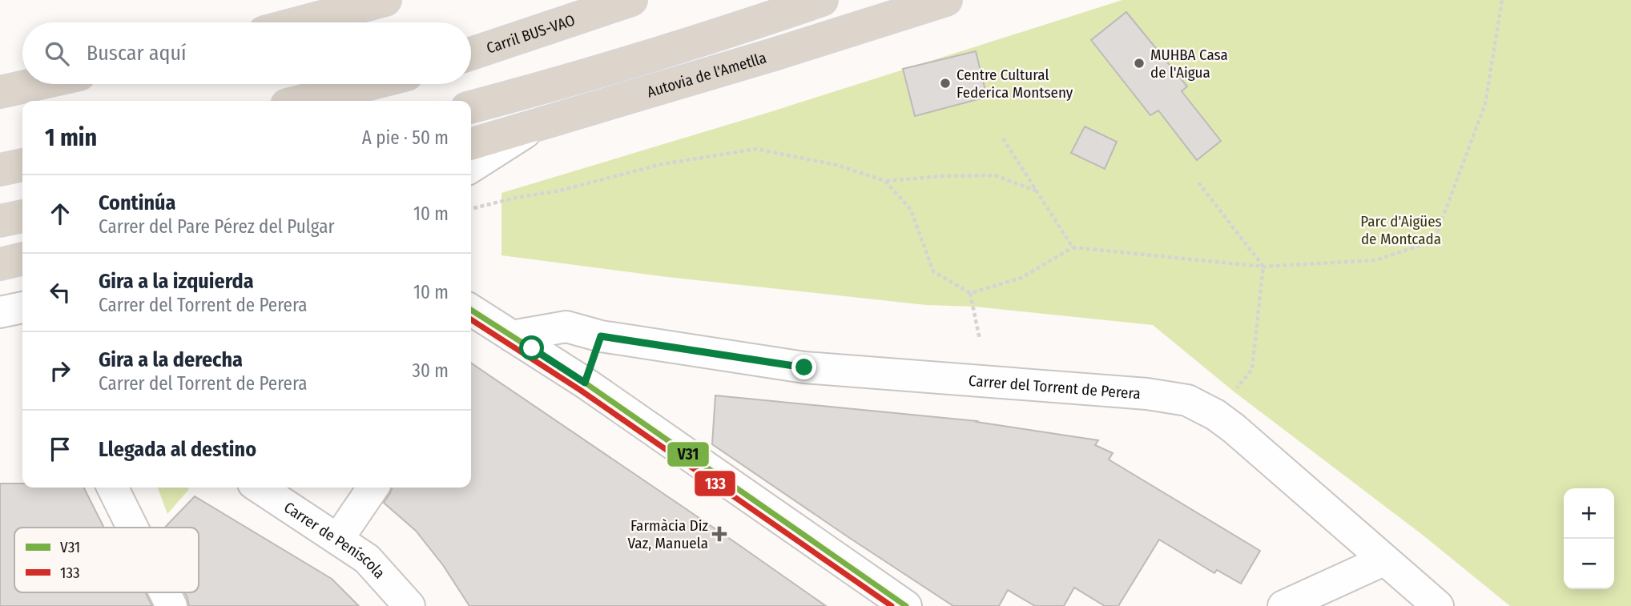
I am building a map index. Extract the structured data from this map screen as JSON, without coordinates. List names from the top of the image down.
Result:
{
  "streets": {
    "highway": ["Carril BUS-VAO", "Autovia de l'Ametlla"],
    "street": ["Carrer del Torrent de Perera", "Carrer de Peníscola"]
  },
  "parks": ["Parc d'Aigües de Montcada"],
  "places": {
    "other": ["MUHBA Casa de l'Aigua", "Centre Cultural Federica Montseny"],
    "health": ["Farmàcia Diz Vaz, Manuela"]
  },
  "lines": ["transit line V31", "transit line 133"],
  "legend": ["V31", "133"],
  "page": {
    "search": "Buscar aquí",
    "heading": ["1 min", "A pie · 50 m"],
    "list": [
      ["Continúa", "Carrer del Pare Pérez del Pulgar", "10 m"],
      ["Gira a la izquierda", "Carrer del Torrent de Perera", "10 m"],
      ["Gira a la derecha", "Carrer del Torrent de Perera", "30 m"],
      "Llegada al destino"
    ],
    "map_buttons": ["+", "−"]
  }
}
